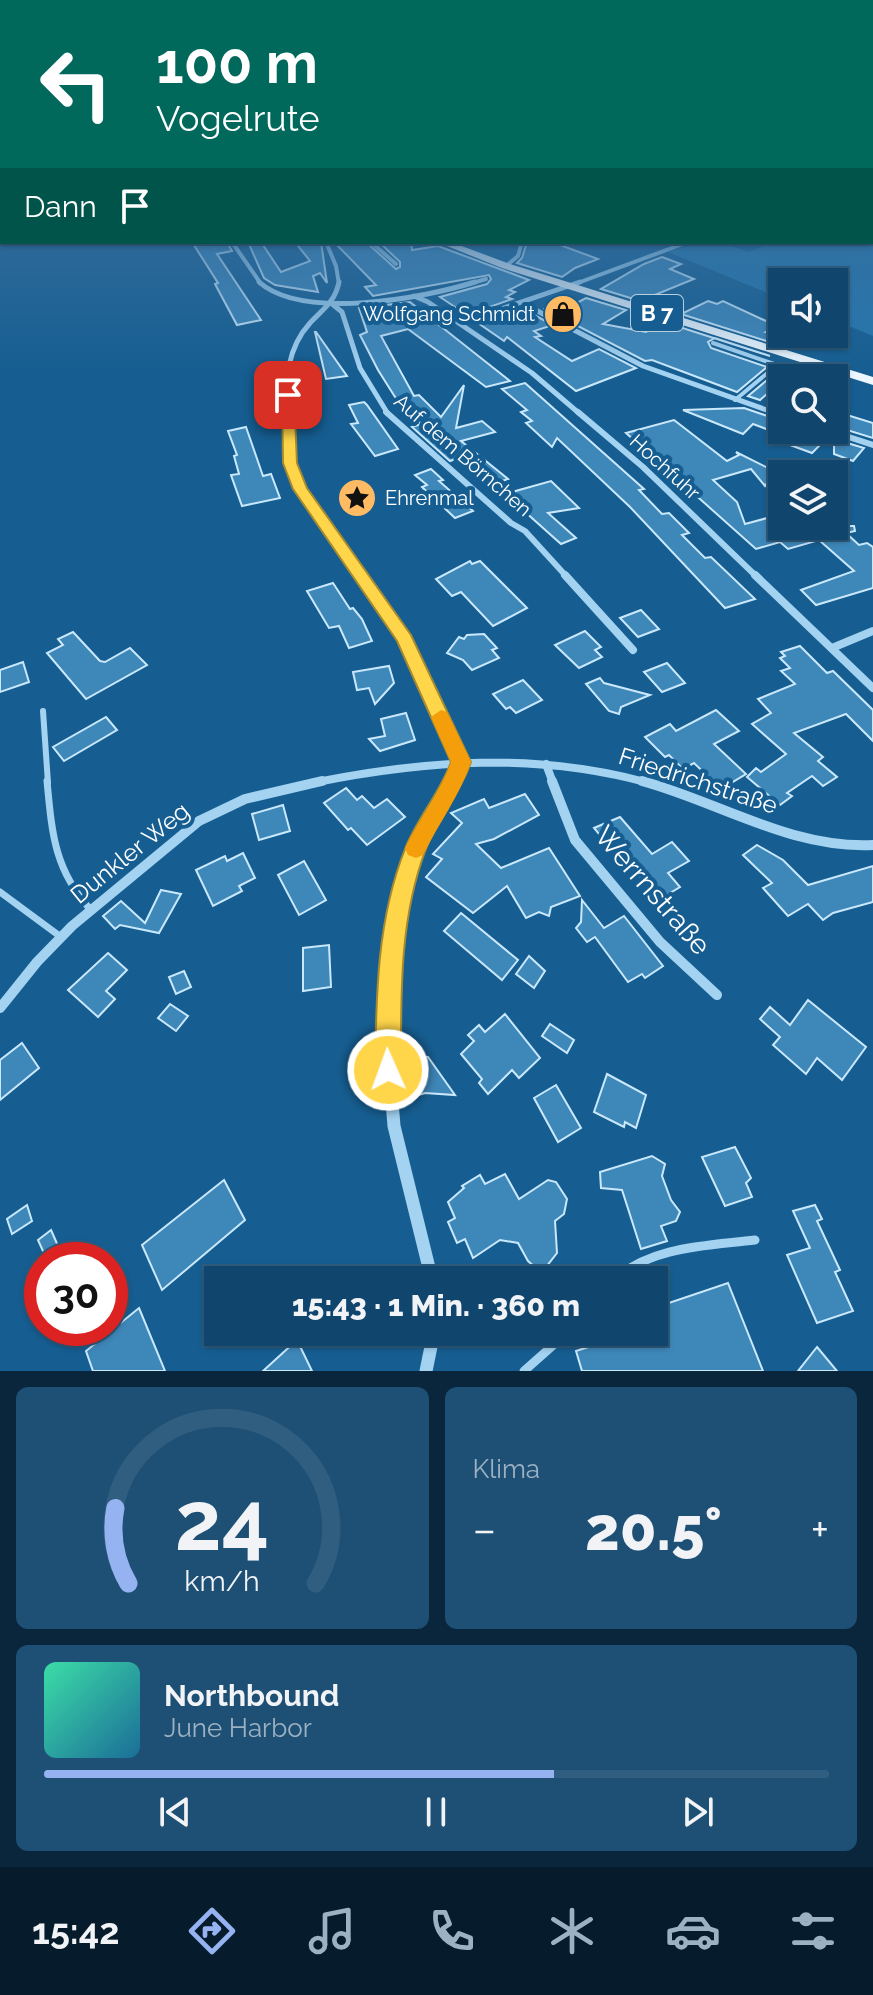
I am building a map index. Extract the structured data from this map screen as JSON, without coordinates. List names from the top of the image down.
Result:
{
  "streets": {
    "main road": ["B 7"],
    "street": [
      "Auf dem Börnchen",
      "Hochfuhr",
      "Friedrichstraße",
      "Dunkler Weg",
      "Werrnstraße"
    ]
  },
  "crossings": [
    ["Friedrichstraße", "Dunkler Weg"],
    ["Friedrichstraße", "Werrnstraße"]
  ],
  "places": {
    "shop": ["Wolfgang Schmidt"],
    "place": ["Ehrenmal"]
  },
  "page": {
    "turn": ["100 m", "Vogelrute"],
    "then": "Dann",
    "limit": "30",
    "trip": "15:43 · 1 Min. · 360 m",
    "tile": "Klima",
    "heat": ["−", "20.5°", "+"],
    "song": ["Northbound", "June Harbor"],
    "tabs": "15:42",
    "gauge": ["24", "km/h"]
  }
}
